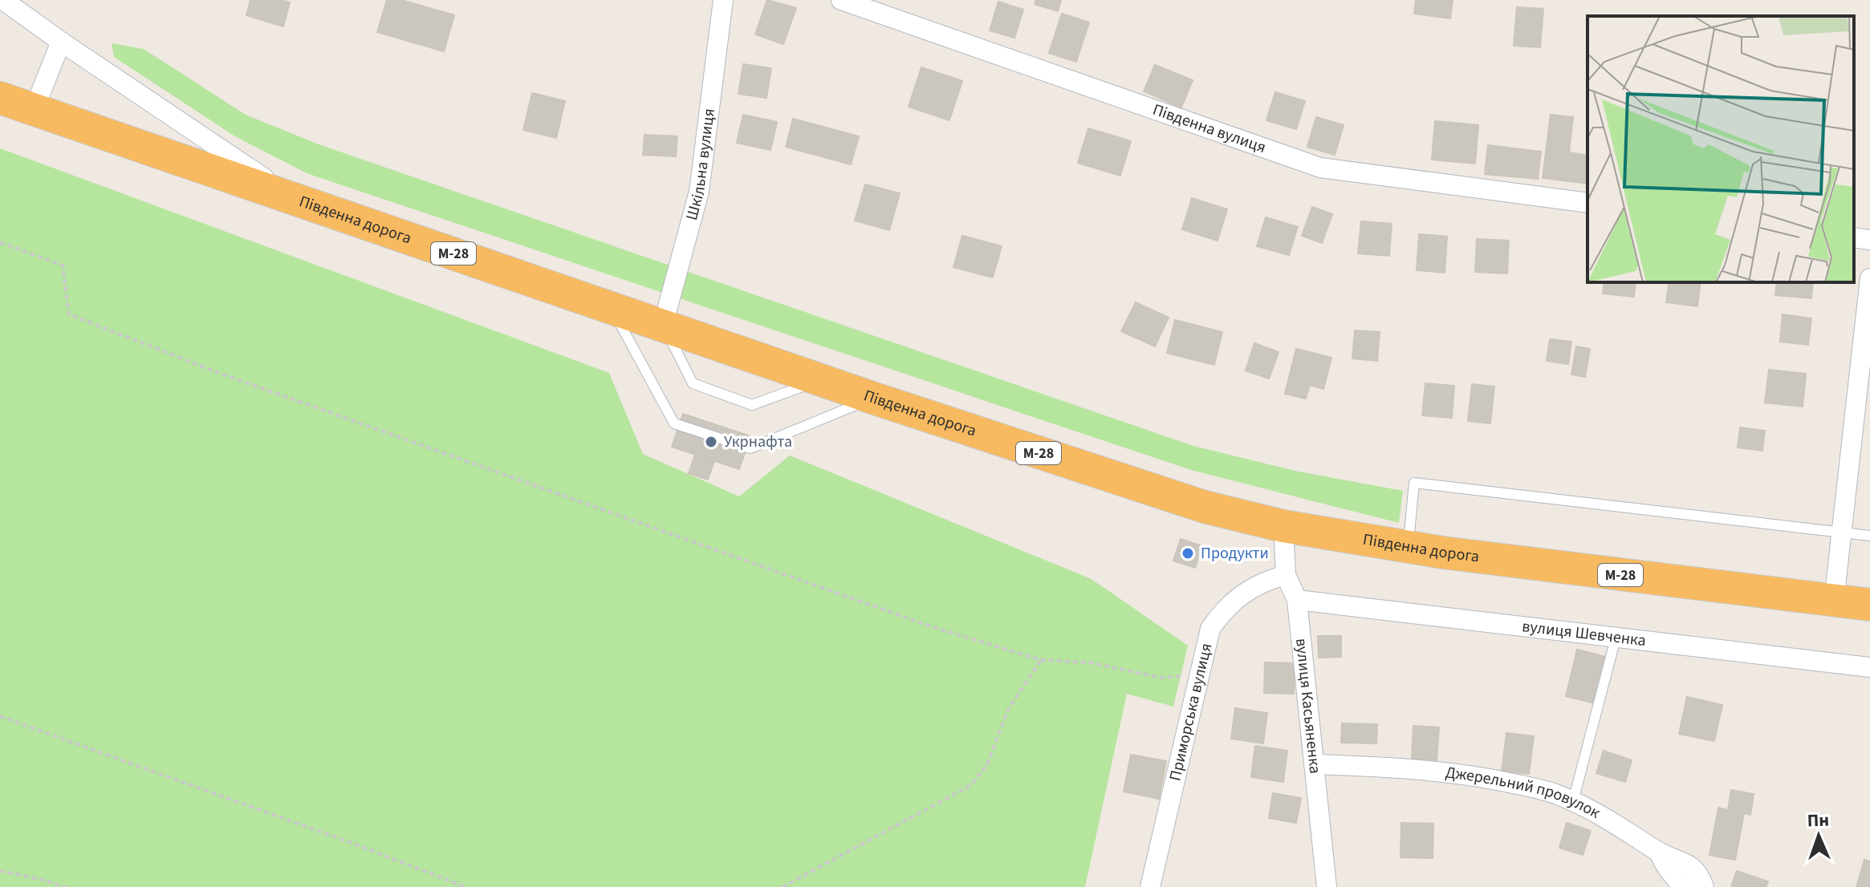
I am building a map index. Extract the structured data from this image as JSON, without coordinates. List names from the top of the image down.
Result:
{
  "streets": {
    "highway": ["Південна дорога", "М-28"],
    "street": [
      "Південна вулиця",
      "Шкільна вулиця",
      "вулиця Шевченка",
      "вулиця Касьяненка",
      "Приморська вулиця",
      "Джерельний провулок"
    ]
  },
  "crossings": [
    ["Шкільна вулиця", "Південна дорога"],
    ["Південна дорога", "вулиця Касьяненка"],
    ["вулиця Шевченка", "вулиця Касьяненка"],
    ["вулиця Касьяненка", "Приморська вулиця"],
    ["вулиця Касьяненка", "Джерельний провулок"]
  ],
  "places": ["Укрнафта", "Продукти"],
  "north": "top"
}
